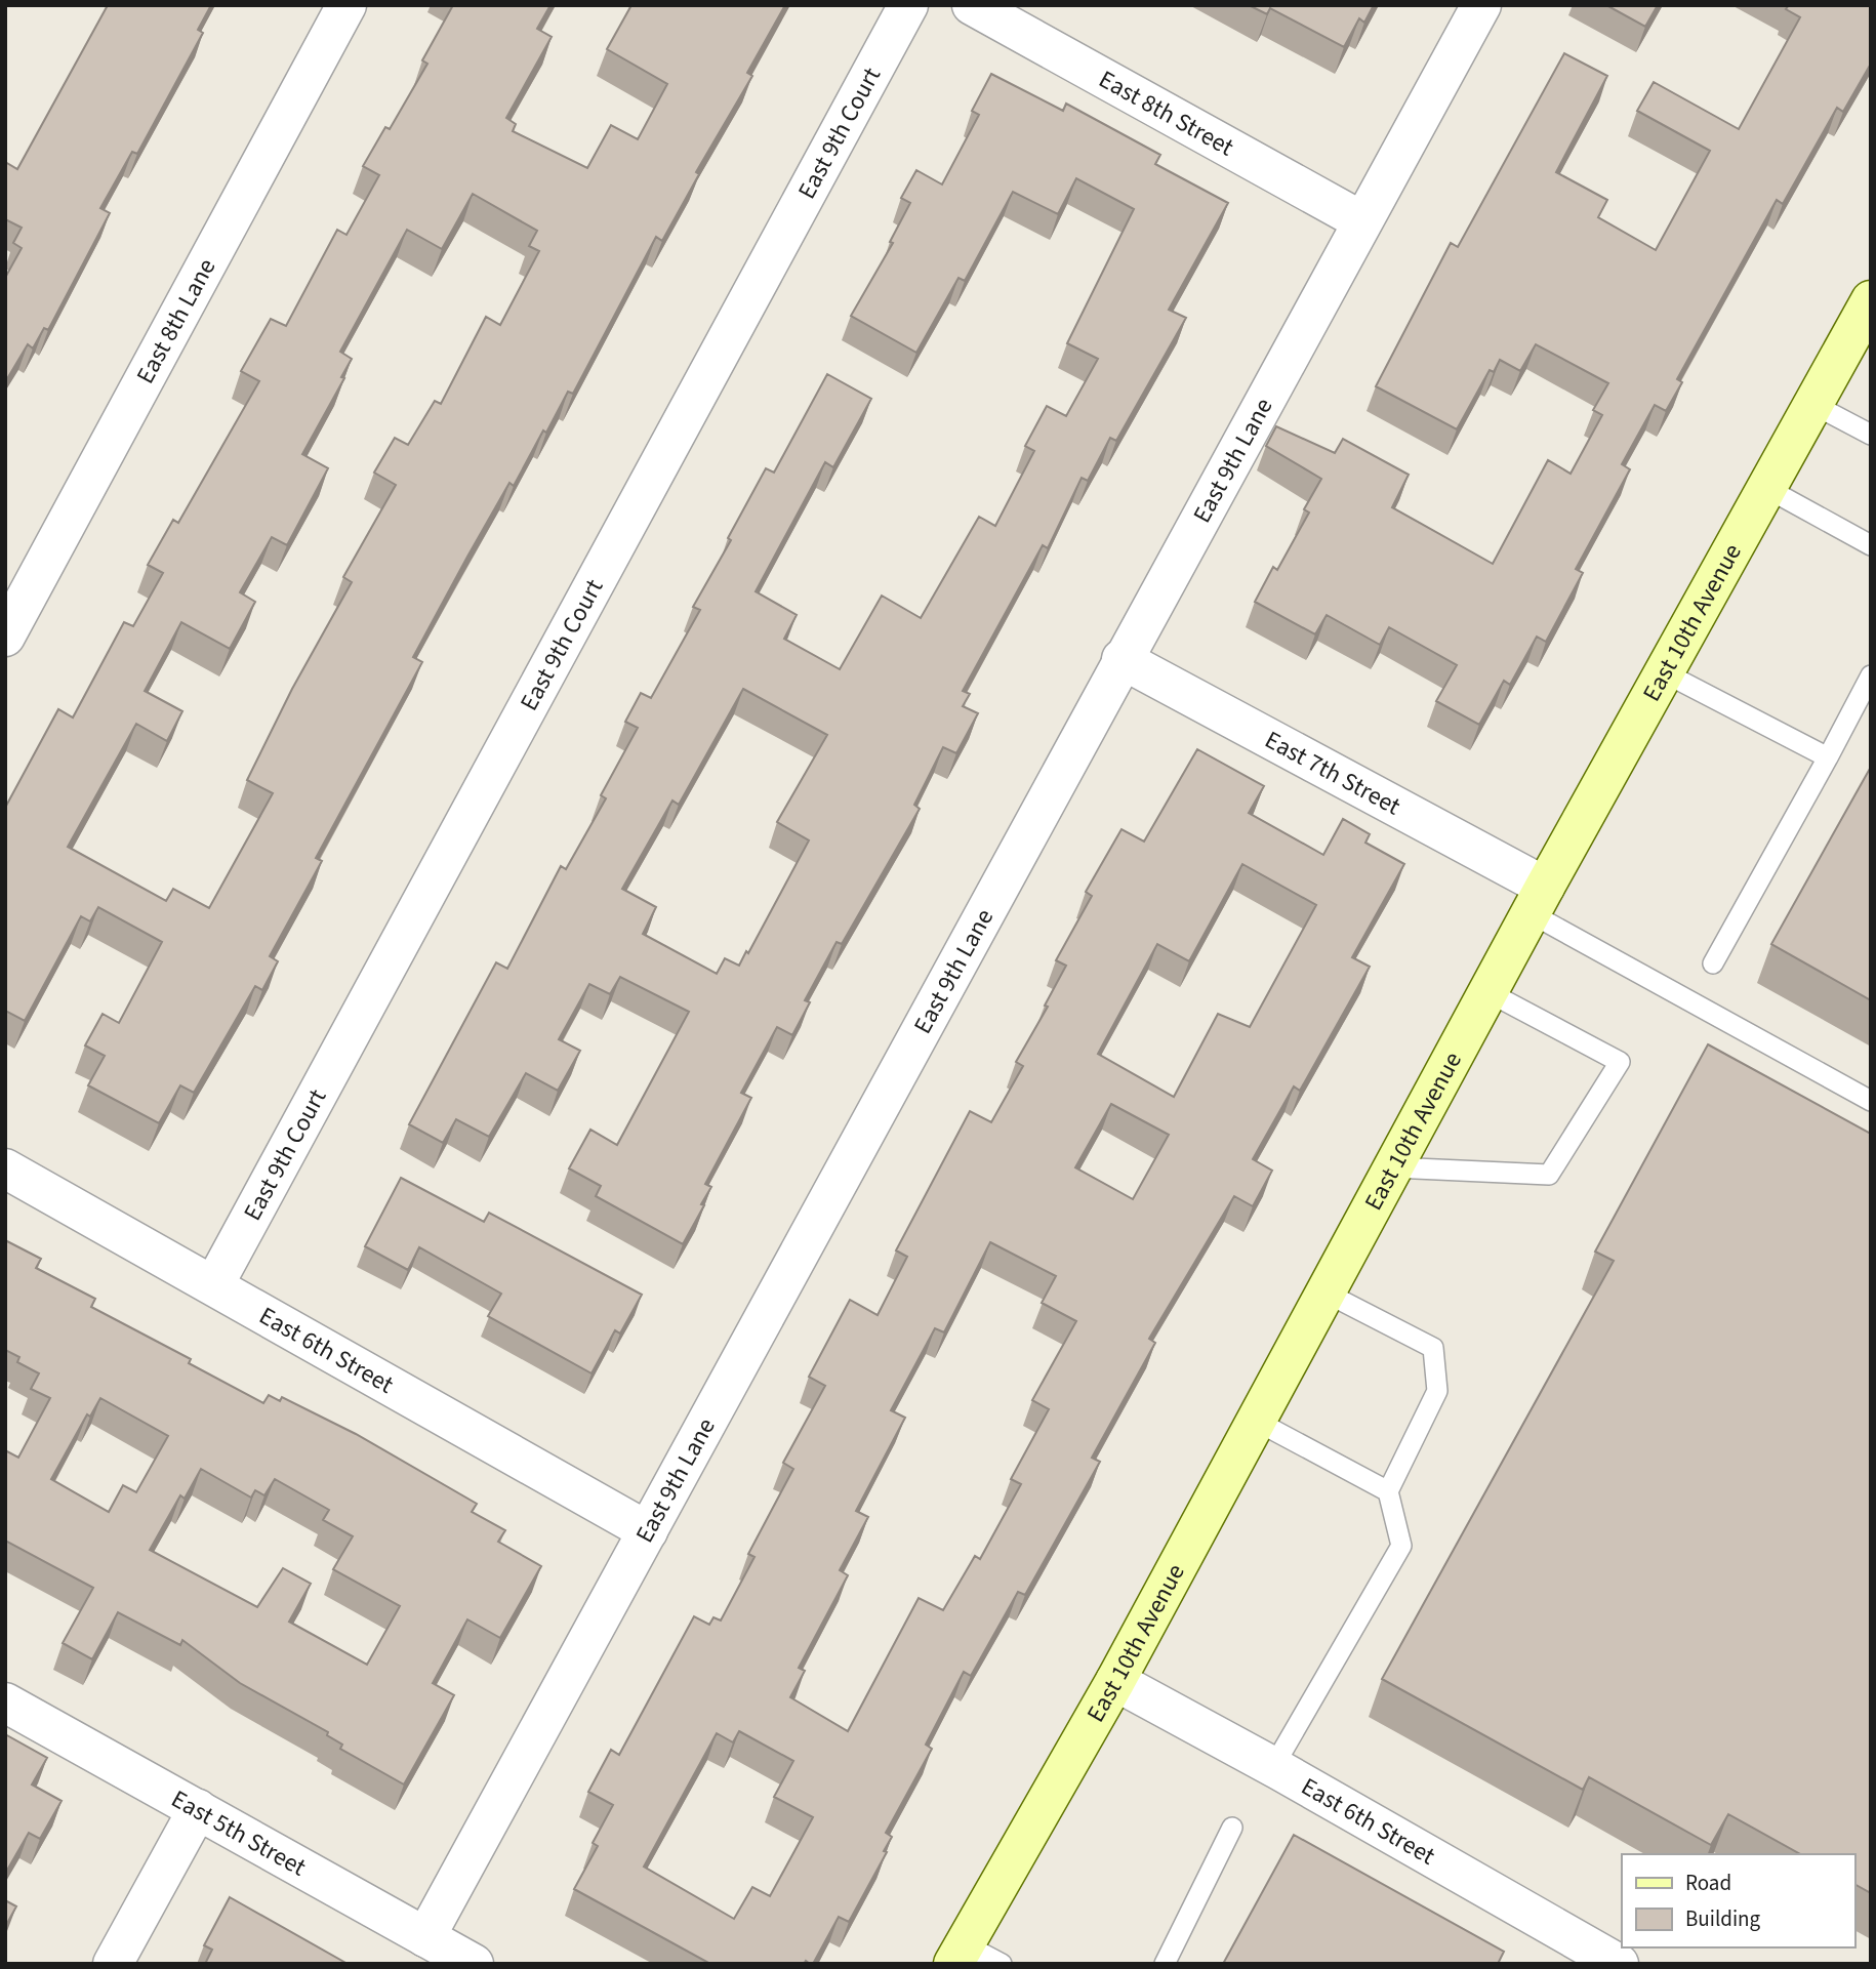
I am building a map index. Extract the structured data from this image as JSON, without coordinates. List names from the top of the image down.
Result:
{
  "streets": {
    "street": [
      "East 8th Street",
      "East 9th Court",
      "East 8th Lane",
      "East 9th Lane",
      "East 10th Avenue",
      "East 7th Street",
      "East 6th Street",
      "East 5th Street"
    ]
  },
  "crossings": [
    ["East 8th Street", "East 9th Lane"],
    ["East 9th Court", "East 6th Street"],
    ["East 9th Lane", "East 7th Street"],
    ["East 9th Lane", "East 6th Street"],
    ["East 9th Lane", "East 5th Street"],
    ["East 10th Avenue", "East 7th Street"],
    ["East 10th Avenue", "East 6th Street"]
  ],
  "legend": ["Road", "Building"]
}
